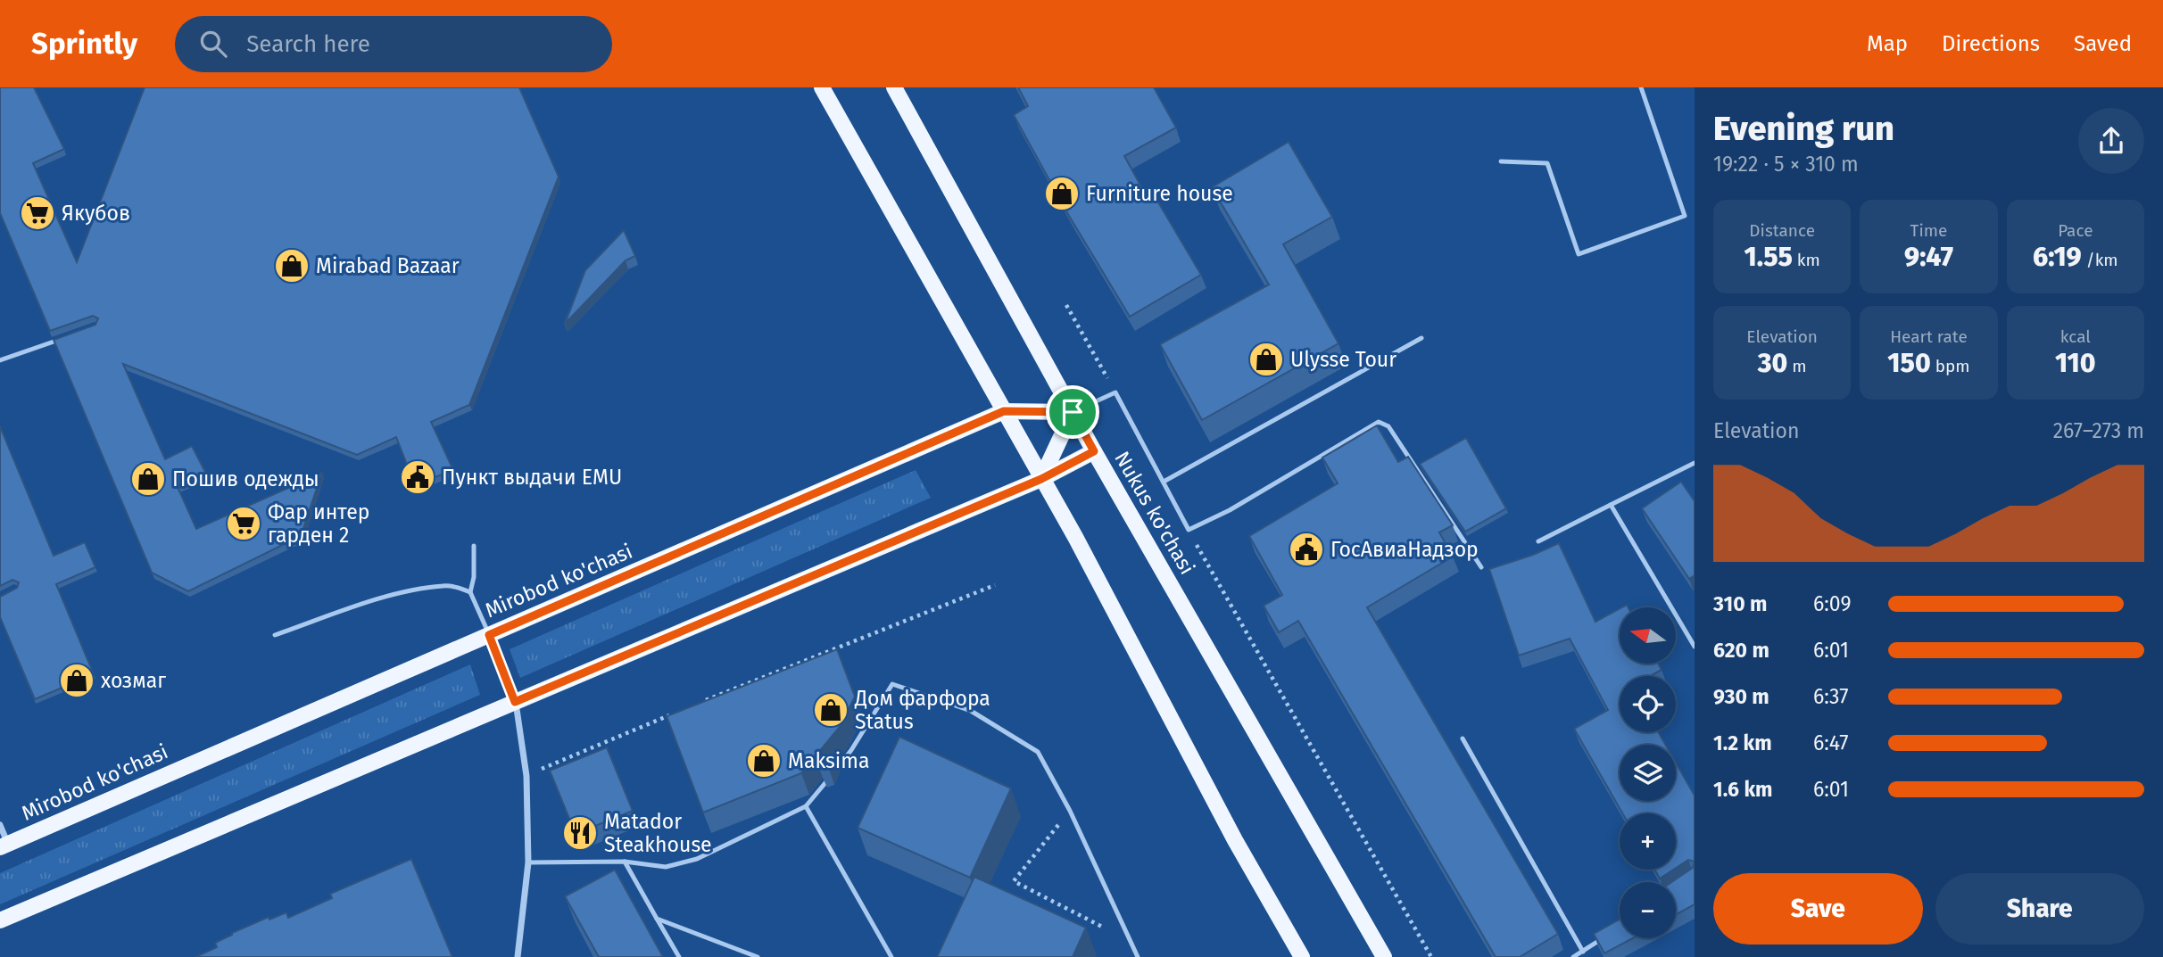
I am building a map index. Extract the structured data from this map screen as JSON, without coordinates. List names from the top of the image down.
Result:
{
  "streets": {
    "main road": ["Nukus ko'chasi", "Mirobod ko'chasi"]
  },
  "crossings": [
    ["Nukus ko'chasi", "Mirobod ko'chasi"]
  ],
  "places": {
    "shop": [
      "Furniture house",
      "Mirabad Bazaar",
      "Ulysse Tour",
      "Пошив одежды",
      "хозмаг",
      "Дом фарфора Status",
      "Maksima"
    ],
    "supermarket": ["Якубов", "Фар интер гарден 2"],
    "public building": ["Пункт выдачи EMU", "ГосАвиаНадзор"],
    "restaurant": ["Matador Steakhouse"]
  },
  "north": "left",
  "page": {
    "header": "Sprintly",
    "search": "Search here",
    "nav": ["Map", "Directions", "Saved"],
    "heading": ["Evening run", "19:22 · 5 × 310 m"],
    "stats": [
      ["Distance", "1.55 km"],
      ["Time", "9:47"],
      ["Pace", "6:19 /km"],
      ["Elevation", "30 m"],
      ["Heart rate", "150 bpm"],
      ["kcal", "110"]
    ],
    "chart": ["Elevation", "267–273 m"],
    "list": [
      {
        "name": "310 m",
        "note": "6:09"
      },
      {
        "name": "620 m",
        "note": "6:01"
      },
      {
        "name": "930 m",
        "note": "6:37"
      },
      {
        "name": "1.2 km",
        "note": "6:47"
      },
      {
        "name": "1.6 km",
        "note": "6:01"
      }
    ],
    "map_buttons": ["+", "−"],
    "buttons": ["Save", "Share"]
  }
}
